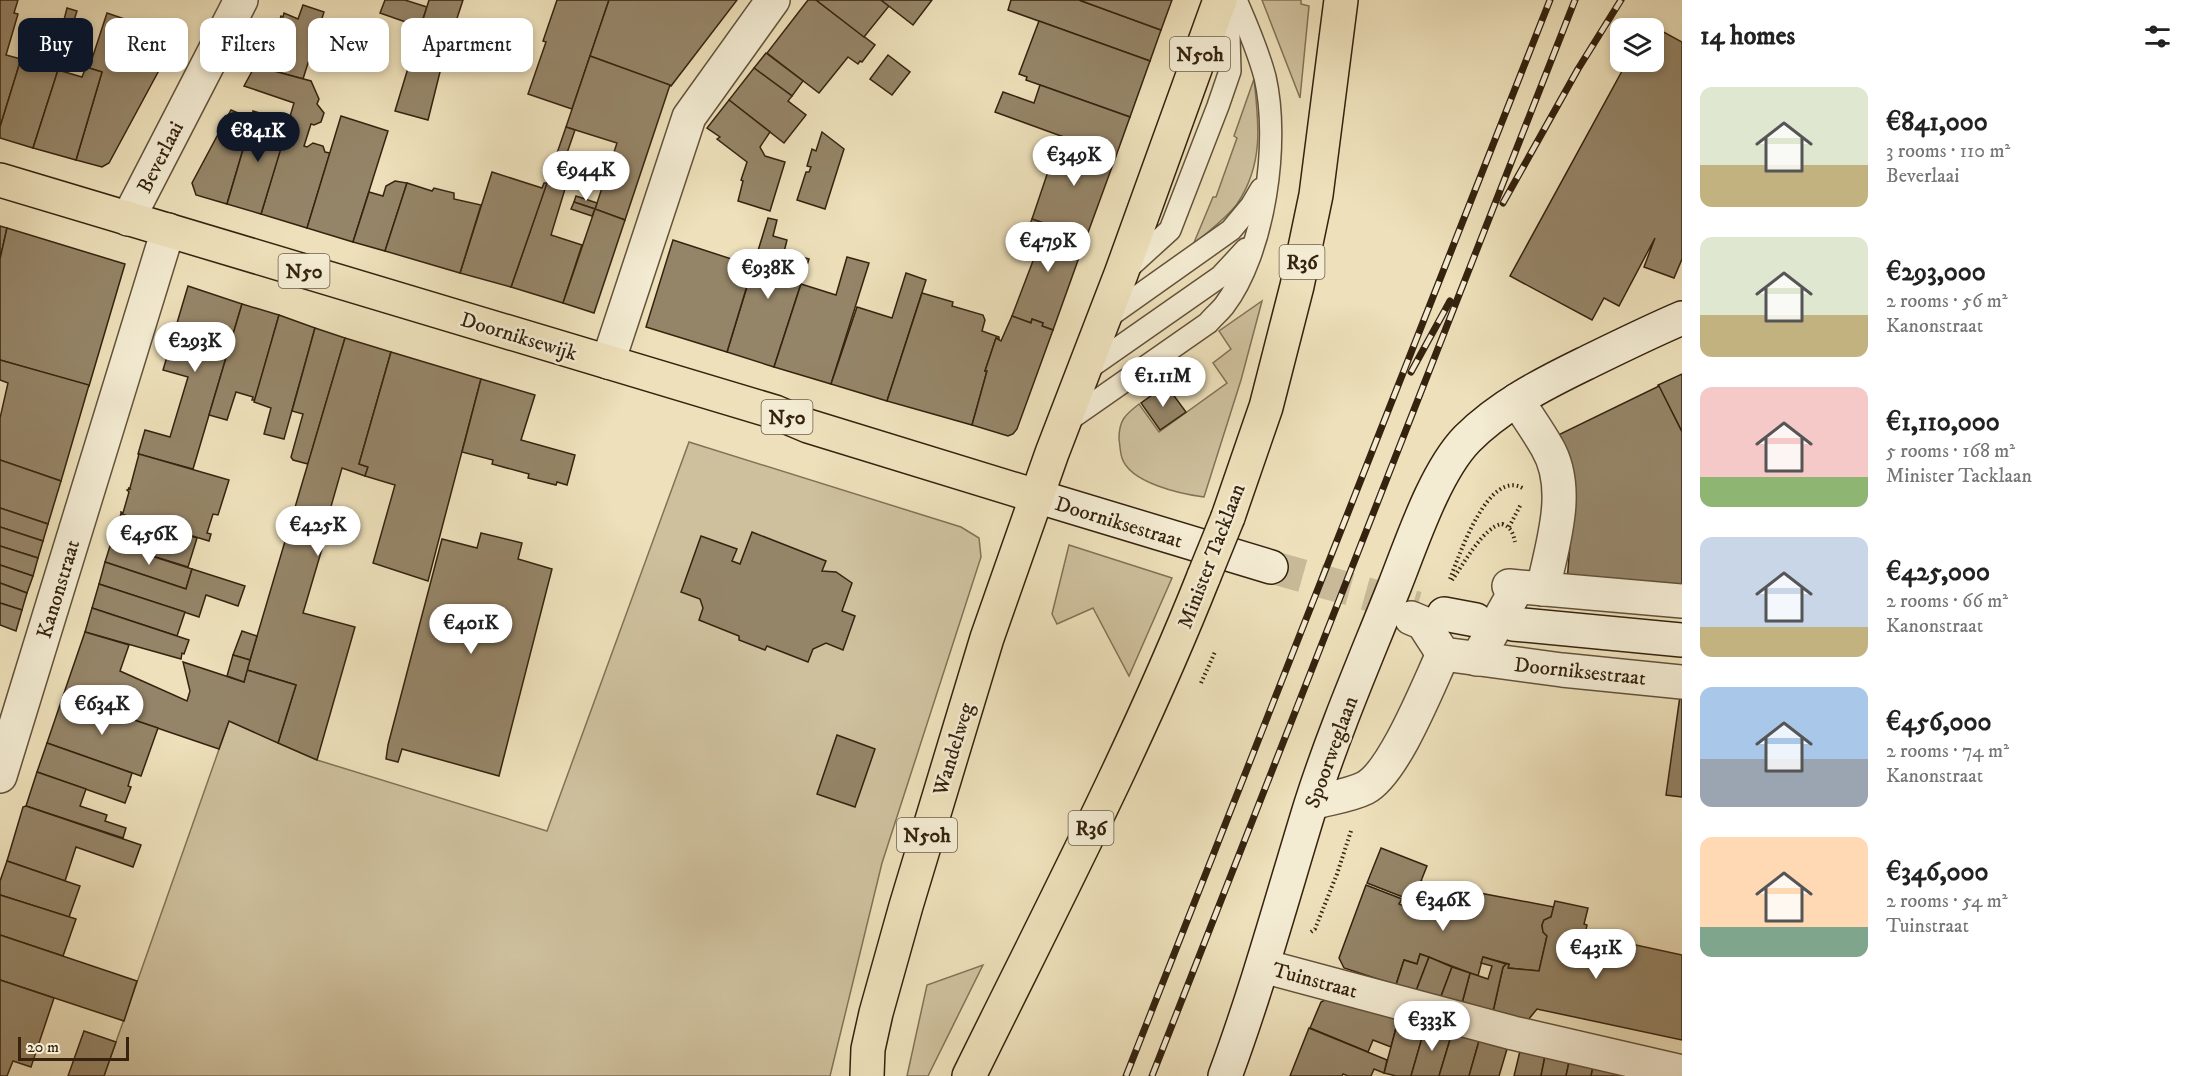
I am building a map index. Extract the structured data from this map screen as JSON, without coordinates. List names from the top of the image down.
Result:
{
  "streets": {
    "main road": [
      "N50h",
      "R36",
      "N50",
      "Doorniksewijk",
      "Minister Tacklaan",
      "Wandelweg"
    ],
    "street": [
      "Beverlaai",
      "Doorniksestraat",
      "Kanonstraat",
      "Spoorweglaan",
      "Tuinstraat"
    ]
  },
  "crossings": [
    ["N50h", "Doorniksewijk"],
    ["N50h", "Doorniksestraat"],
    ["N50h", "Wandelweg"],
    ["Beverlaai", "Doorniksewijk"],
    ["Doorniksewijk", "Doorniksestraat"],
    ["Doorniksewijk", "Kanonstraat"],
    ["Doorniksewijk", "Wandelweg"],
    ["Doorniksestraat", "Wandelweg"],
    ["Doorniksestraat", "Spoorweglaan"],
    ["Spoorweglaan", "Tuinstraat"]
  ],
  "scale_bar": "20 m",
  "page": {
    "heading": "14 homes",
    "chip": [
      "Buy",
      "Rent",
      "Filters",
      "New",
      "Apartment"
    ],
    "list": [
      {
        "name": "€841,000",
        "note": "3 rooms · 110 m² · Beverlaai"
      },
      {
        "name": "€293,000",
        "note": "2 rooms · 56 m² · Kanonstraat"
      },
      {
        "name": "€1,110,000",
        "note": "5 rooms · 168 m² · Minister Tacklaan"
      },
      {
        "name": "€425,000",
        "note": "2 rooms · 66 m² · Kanonstraat"
      },
      {
        "name": "€456,000",
        "note": "2 rooms · 74 m² · Kanonstraat"
      },
      {
        "name": "€346,000",
        "note": "2 rooms · 54 m² · Tuinstraat"
      }
    ],
    "price": [
      "€841K",
      "€349K",
      "€944K",
      "€479K",
      "€938K",
      "€293K",
      "€1.11M",
      "€425K",
      "€456K",
      "€401K",
      "€634K",
      "€346K",
      "€431K",
      "€333K"
    ],
    "scale": "20 m"
  }
}
